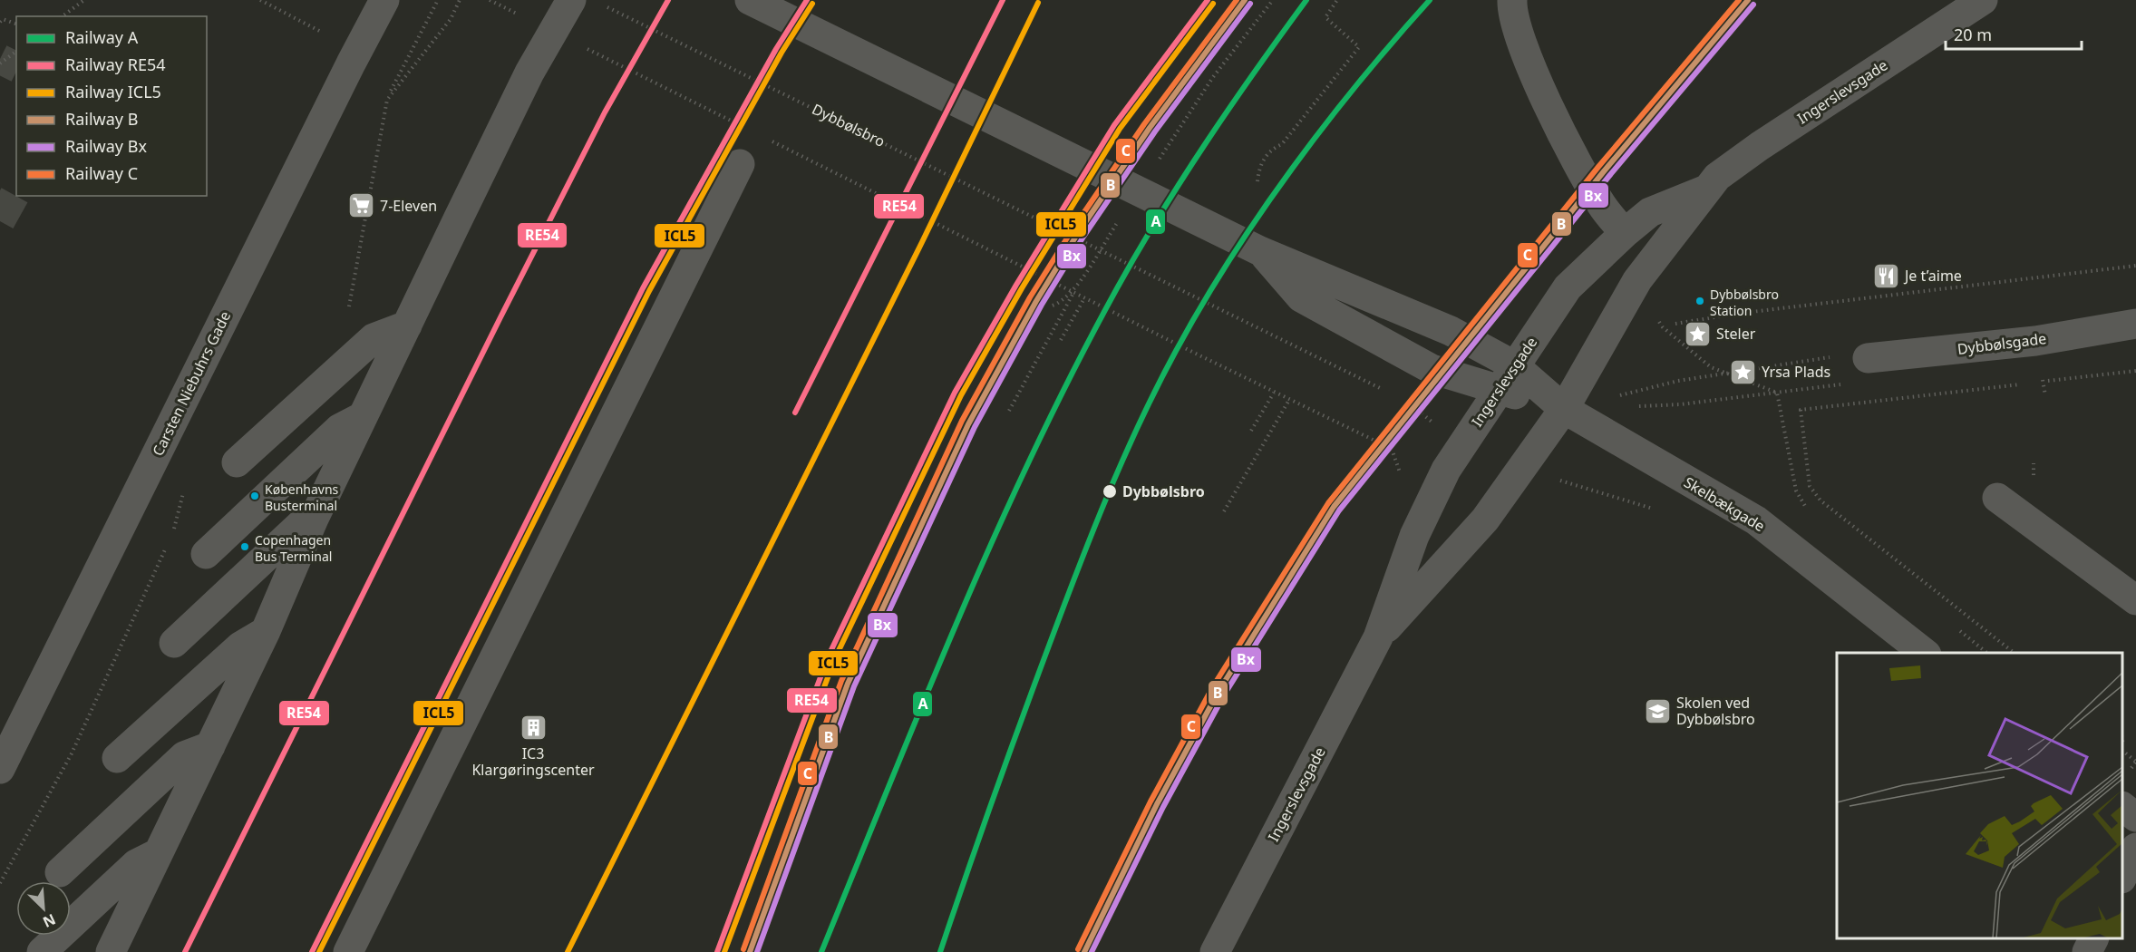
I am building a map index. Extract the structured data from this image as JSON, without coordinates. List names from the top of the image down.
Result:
{
  "streets": {
    "street": [
      "Ingerslevsgade",
      "Dybbølsgade",
      "Carsten Niebuhrs Gade",
      "Skelbækgade"
    ],
    "path": ["Dybbølsbro"]
  },
  "crossings": [
    ["Ingerslevsgade", "Skelbækgade"]
  ],
  "places": {
    "supermarket": ["7-Eleven"],
    "restaurant": ["Je t’aime"],
    "other": [
      "Dybbølsbro Station",
      "Dybbølsbro",
      "Københavns Busterminal",
      "Copenhagen Bus Terminal"
    ],
    "place": ["Steler", "Yrsa Plads"],
    "school or university": ["Skolen ved Dybbølsbro"],
    "building": ["IC3 Klargøringscenter"]
  },
  "lines": [
    "rail line A",
    "rail line RE54",
    "rail line B",
    "rail line C",
    "rail line ICL5",
    "rail line Bx"
  ],
  "legend": [
    "Railway A",
    "Railway RE54",
    "Railway ICL5",
    "Railway B",
    "Railway Bx",
    "Railway C"
  ],
  "scale_bar": "20 m",
  "north": "bottom right"
}
